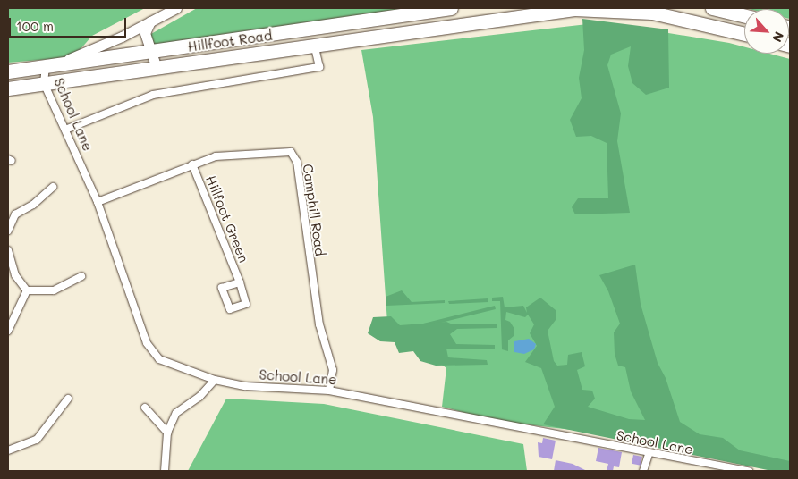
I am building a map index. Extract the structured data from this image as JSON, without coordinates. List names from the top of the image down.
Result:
{
  "streets": {
    "highway": ["Hillfoot Road"],
    "street": ["School Lane", "Camphill Road", "Hillfoot Green"]
  },
  "crossings": [
    ["Hillfoot Road", "School Lane"],
    ["School Lane", "Camphill Road"],
    ["Camphill Road", "Hillfoot Green"]
  ],
  "scale_bar": "100 m",
  "north": "bottom right"
}
